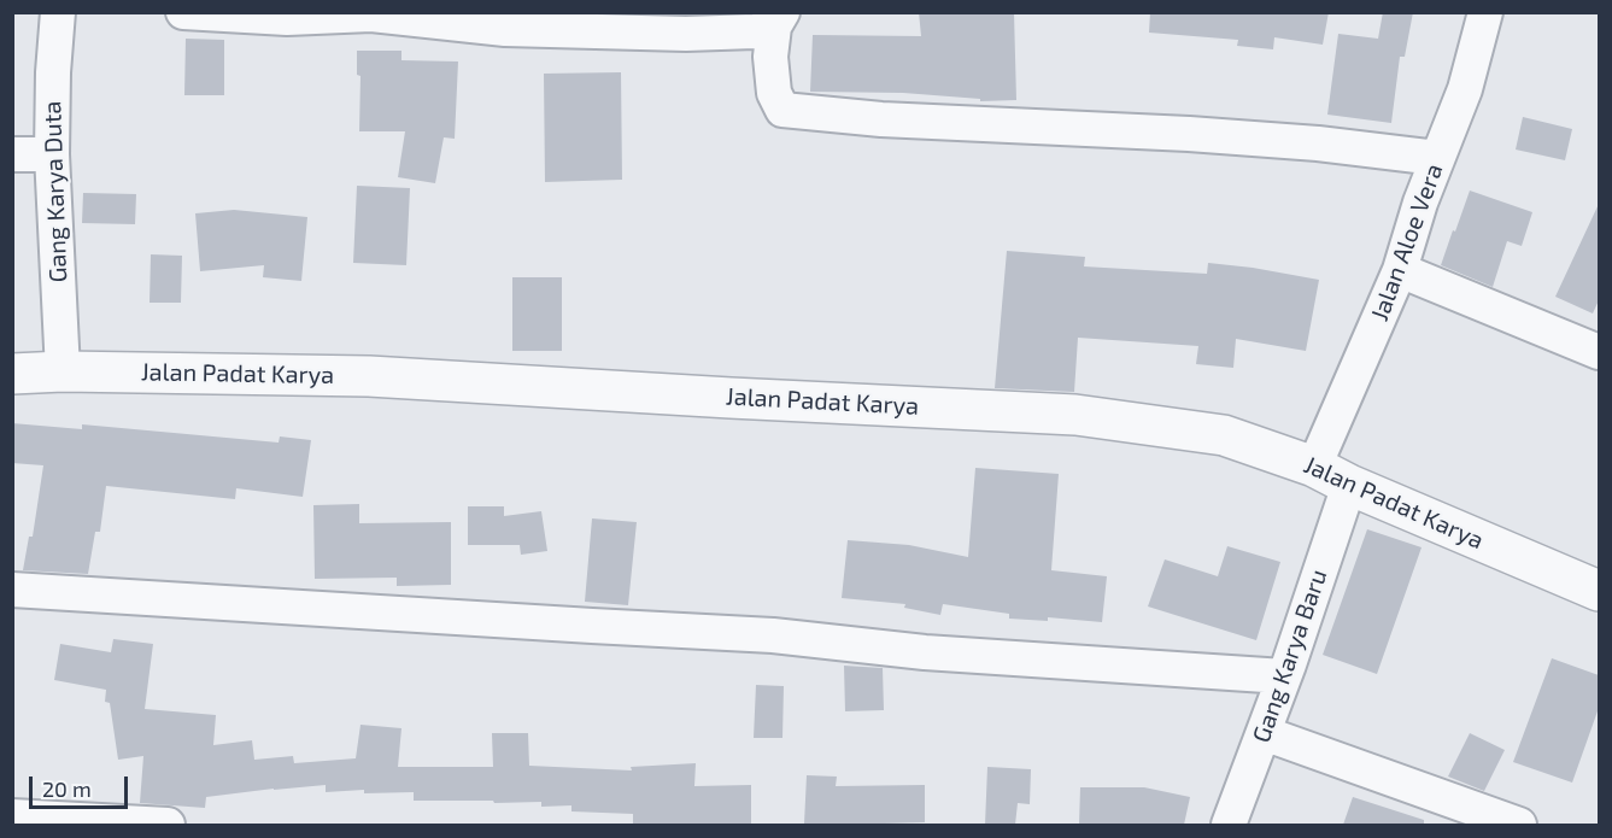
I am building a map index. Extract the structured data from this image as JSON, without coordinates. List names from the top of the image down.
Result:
{
  "streets": {
    "street": [
      "Gang Karya Duta",
      "Jalan Aloe Vera",
      "Jalan Padat Karya",
      "Gang Karya Baru"
    ]
  },
  "crossings": [
    ["Gang Karya Duta", "Jalan Padat Karya"],
    ["Jalan Aloe Vera", "Jalan Padat Karya"],
    ["Jalan Padat Karya", "Gang Karya Baru"]
  ],
  "scale_bar": "20 m"
}
